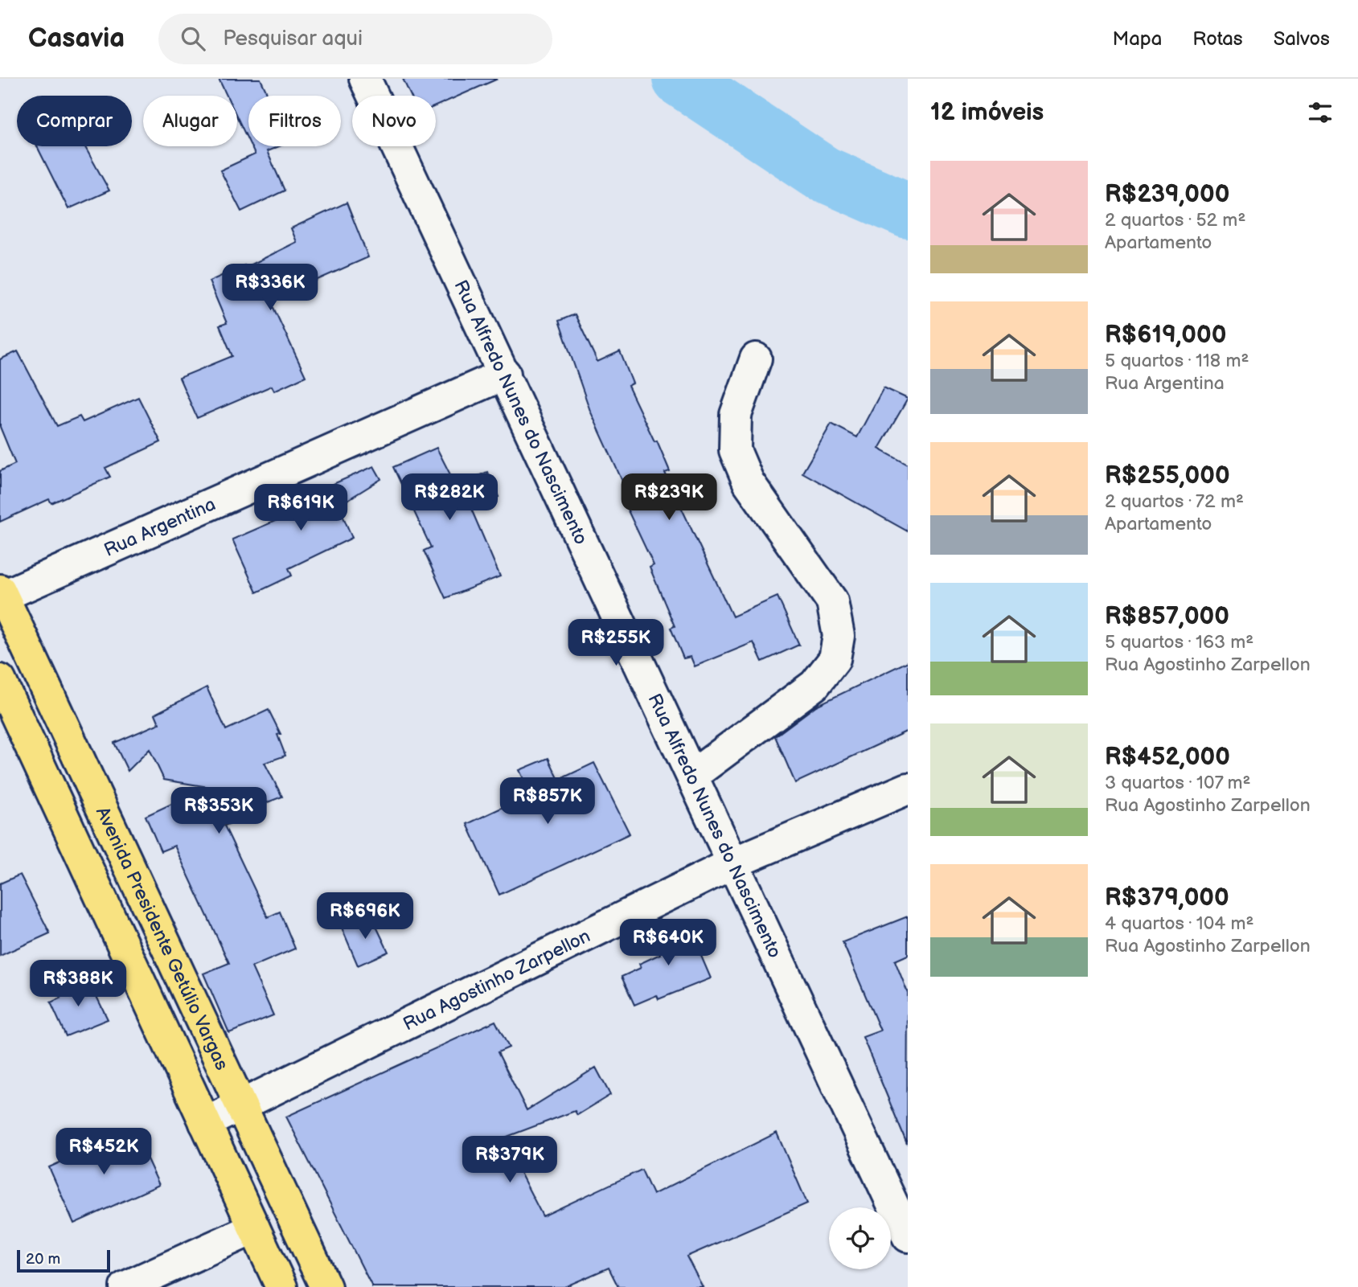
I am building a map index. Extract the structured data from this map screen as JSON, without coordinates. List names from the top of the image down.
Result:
{
  "streets": {
    "main road": ["Avenida Presidente Getúlio Vargas"],
    "street": ["Rua Alfredo Nunes do Nascimento", "Rua Argentina", "Rua Agostinho Zarpellon"]
  },
  "crossings": [
    ["Rua Alfredo Nunes do Nascimento", "Rua Argentina"],
    ["Rua Alfredo Nunes do Nascimento", "Rua Agostinho Zarpellon"],
    ["Rua Argentina", "Avenida Presidente Getúlio Vargas"],
    ["Avenida Presidente Getúlio Vargas", "Rua Agostinho Zarpellon"]
  ],
  "scale_bar": "20 m",
  "page": {
    "header": "Casavia",
    "search": "Pesquisar aqui",
    "nav": ["Mapa", "Rotas", "Salvos"],
    "heading": "12 imóveis",
    "chip": [
      "Comprar",
      "Alugar",
      "Filtros",
      "Novo"
    ],
    "list": [
      {
        "name": "R$239,000",
        "note": "2 quartos · 52 m² · Apartamento"
      },
      {
        "name": "R$619,000",
        "note": "5 quartos · 118 m² · Rua Argentina"
      },
      {
        "name": "R$255,000",
        "note": "2 quartos · 72 m² · Apartamento"
      },
      {
        "name": "R$857,000",
        "note": "5 quartos · 163 m² · Rua Agostinho Zarpellon"
      },
      {
        "name": "R$452,000",
        "note": "3 quartos · 107 m² · Rua Agostinho Zarpellon"
      },
      {
        "name": "R$379,000",
        "note": "4 quartos · 104 m² · Rua Agostinho Zarpellon"
      }
    ],
    "price": [
      "R$336K",
      "R$282K",
      "R$239K",
      "R$619K",
      "R$255K",
      "R$857K",
      "R$353K",
      "R$696K",
      "R$640K",
      "R$388K",
      "R$452K",
      "R$379K"
    ],
    "scale": "20 m"
  }
}
